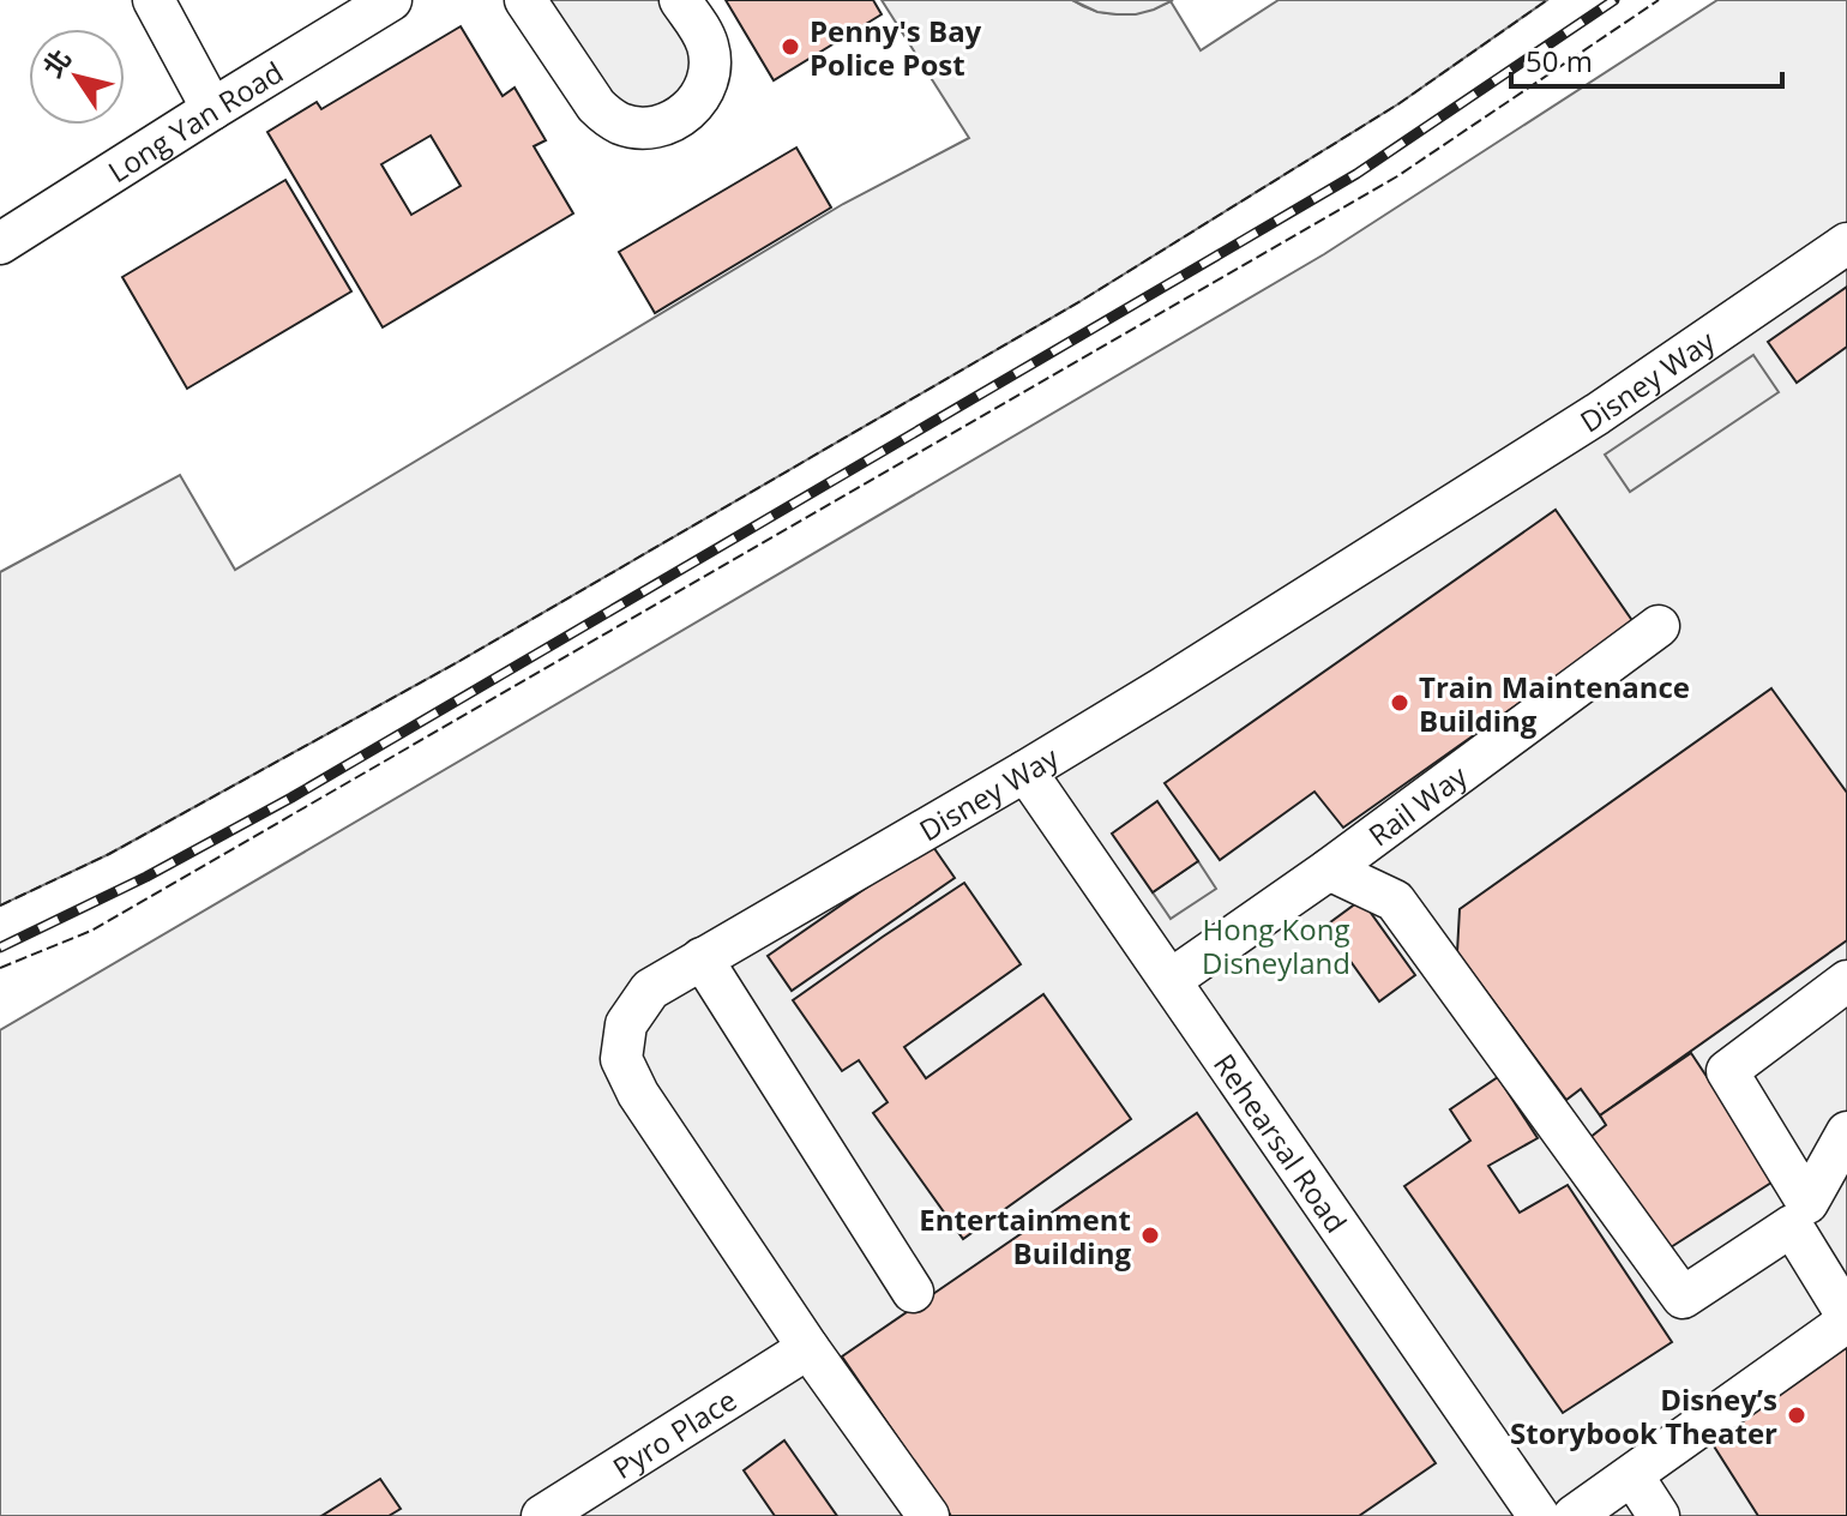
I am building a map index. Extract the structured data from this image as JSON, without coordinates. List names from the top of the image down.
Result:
{
  "streets": {
    "street": [
      "Long Yan Road",
      "Disney Way",
      "Rail Way",
      "Rehearsal Road",
      "Pyro Place"
    ]
  },
  "crossings": [
    ["Disney Way", "Rehearsal Road"],
    ["Disney Way", "Pyro Place"],
    ["Rail Way", "Rehearsal Road"]
  ],
  "parks": ["Hong Kong Disneyland"],
  "places": [
    "Penny's Bay Police Post",
    "Train Maintenance Building",
    "Entertainment Building",
    "Disney’s Storybook Theater"
  ],
  "scale_bar": "50 m",
  "north": "top left"
}
